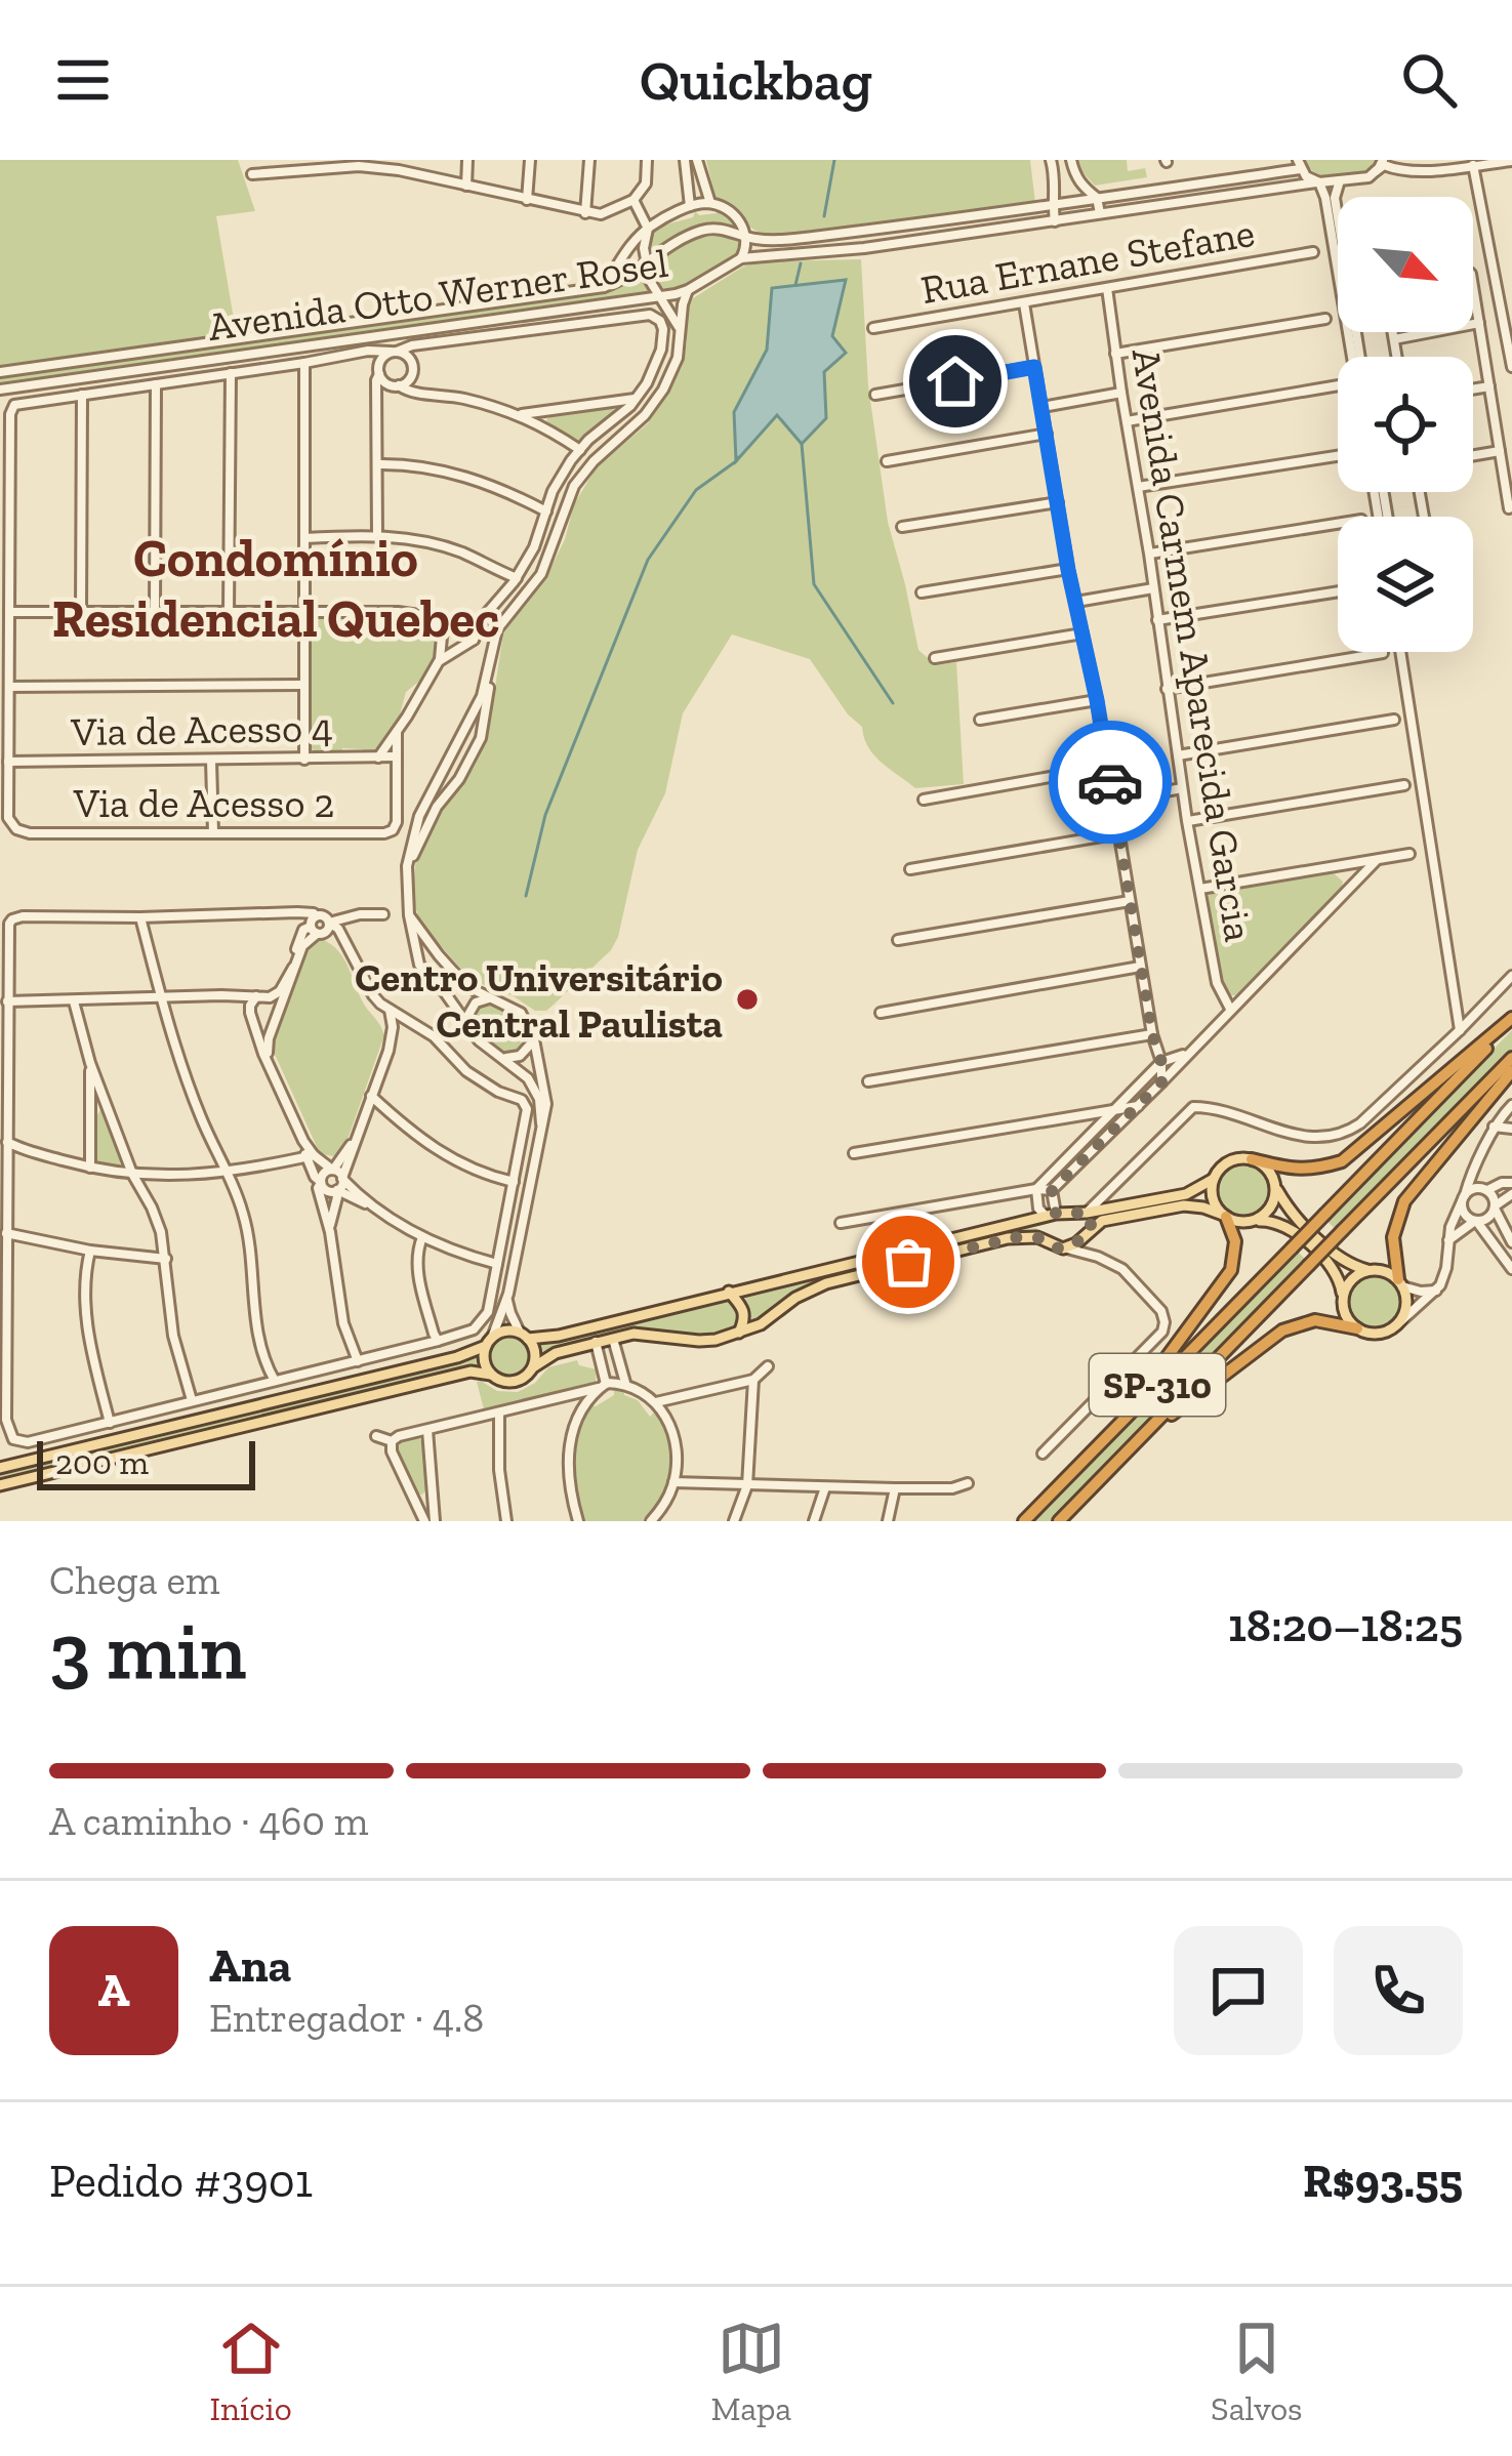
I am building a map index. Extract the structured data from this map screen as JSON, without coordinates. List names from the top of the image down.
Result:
{
  "streets": {
    "highway": ["SP-310"],
    "street": [
      "Rua Ernane Stefane",
      "Avenida Otto Werner Rosel",
      "Avenida Carmem Aparecida Garcia",
      "Via de Acesso 4",
      "Via de Acesso 2"
    ]
  },
  "crossings": [
    ["Rua Ernane Stefane", "Avenida Carmem Aparecida Garcia"],
    ["Via de Acesso 4", "Via de Acesso 2"]
  ],
  "districts": ["Condomínio Residencial Quebec"],
  "places": ["Centro Universitário Central Paulista"],
  "scale_bar": "200 m",
  "north": "bottom right",
  "page": {
    "header": "Quickbag",
    "scale": "200 m",
    "heading": ["3 min", "Chega em", "18:20–18:25"],
    "panel": [
      "Ana",
      "Entregador · 4.8",
      "Pedido #3901",
      "R$93.55"
    ],
    "bar": "A caminho · 460 m",
    "round": "A",
    "tabs": ["Início", "Mapa", "Salvos"]
  }
}
